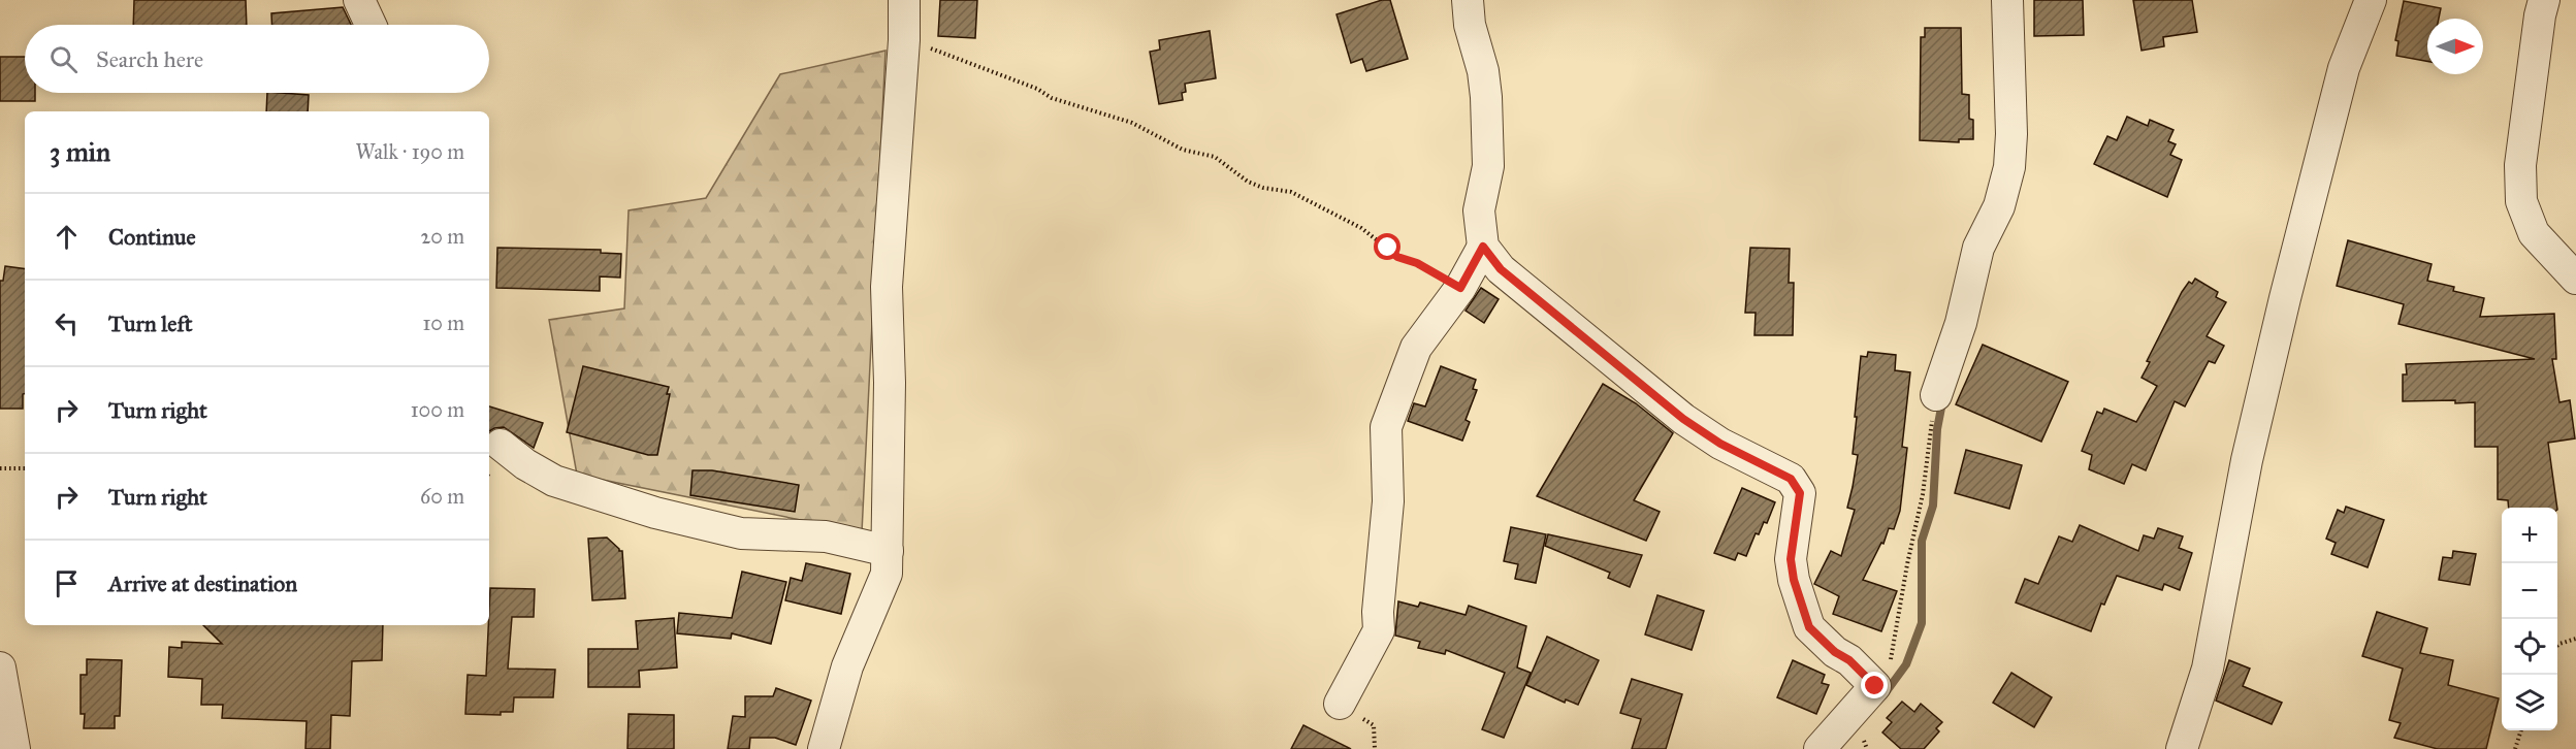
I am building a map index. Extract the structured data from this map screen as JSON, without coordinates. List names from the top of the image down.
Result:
{
  "north": "right",
  "page": {
    "search": "Search here",
    "heading": ["3 min", "Walk · 190 m"],
    "list": [
      ["Continue", "20 m"],
      ["Turn left", "10 m"],
      ["Turn right", "100 m"],
      ["Turn right", "60 m"],
      "Arrive at destination"
    ],
    "map_buttons": ["+", "−"]
  }
}
